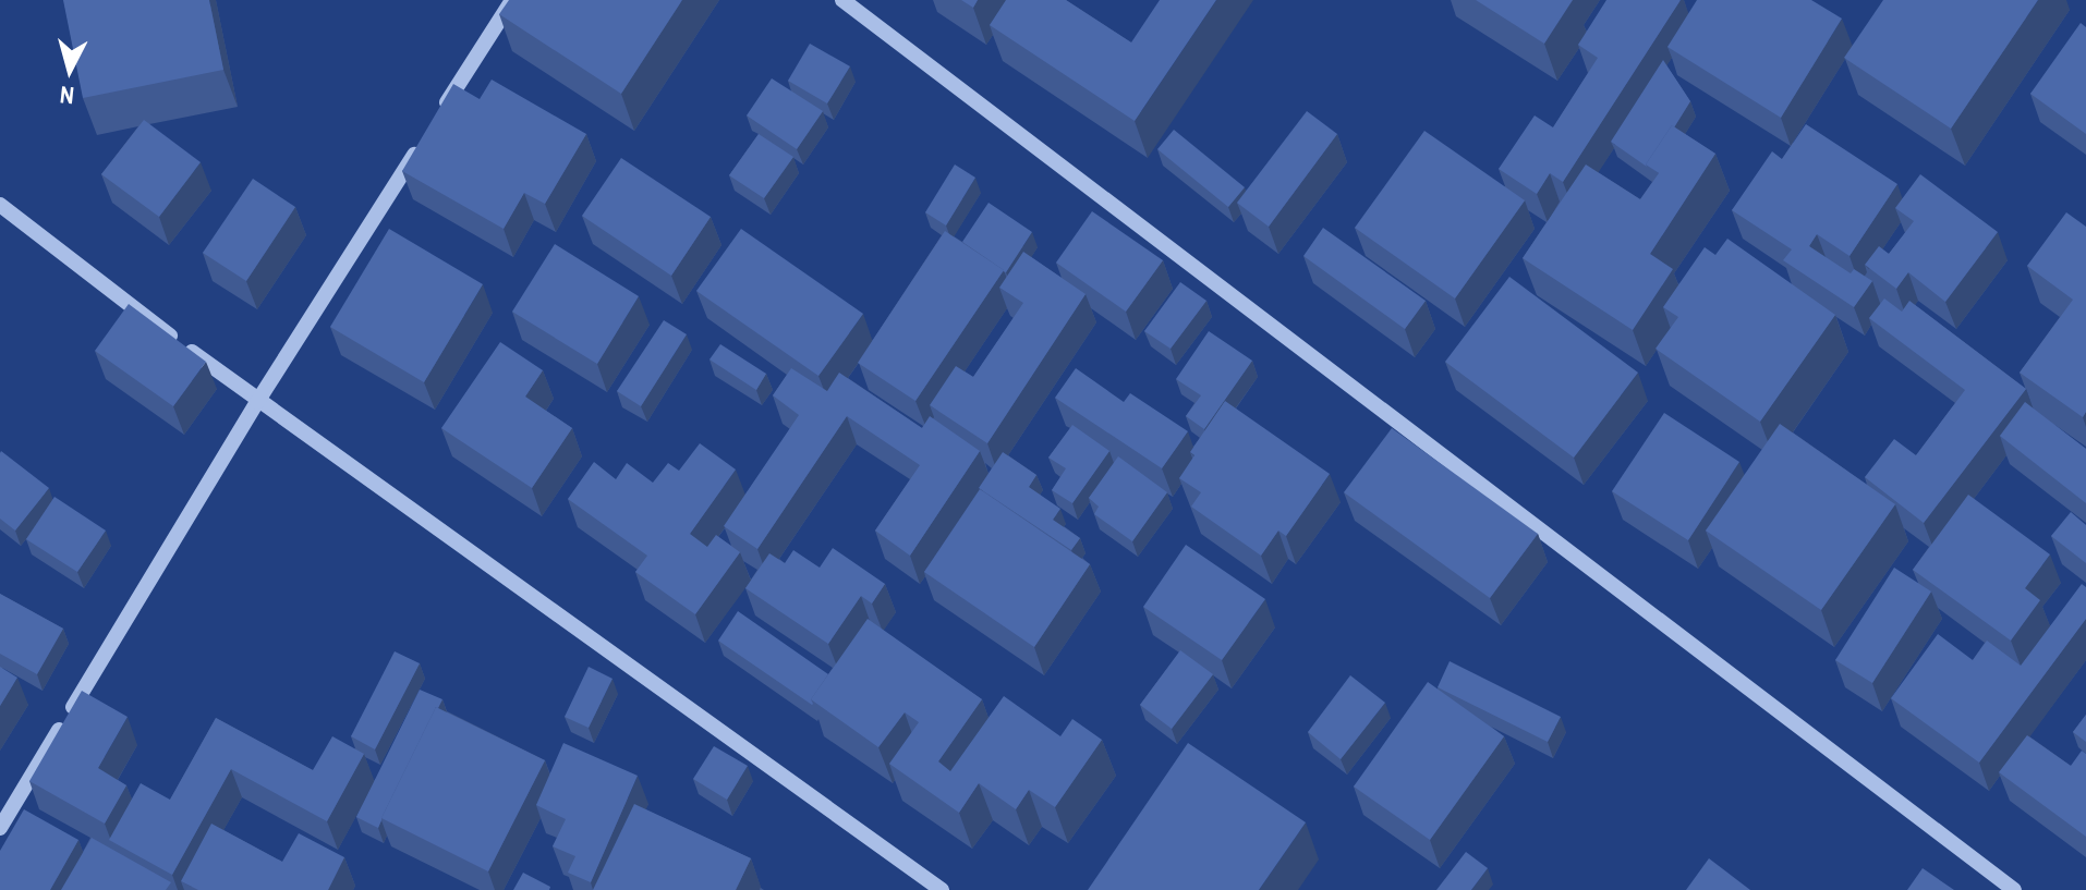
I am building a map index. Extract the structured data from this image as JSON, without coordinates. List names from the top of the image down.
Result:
{
  "north": "bottom"
}
